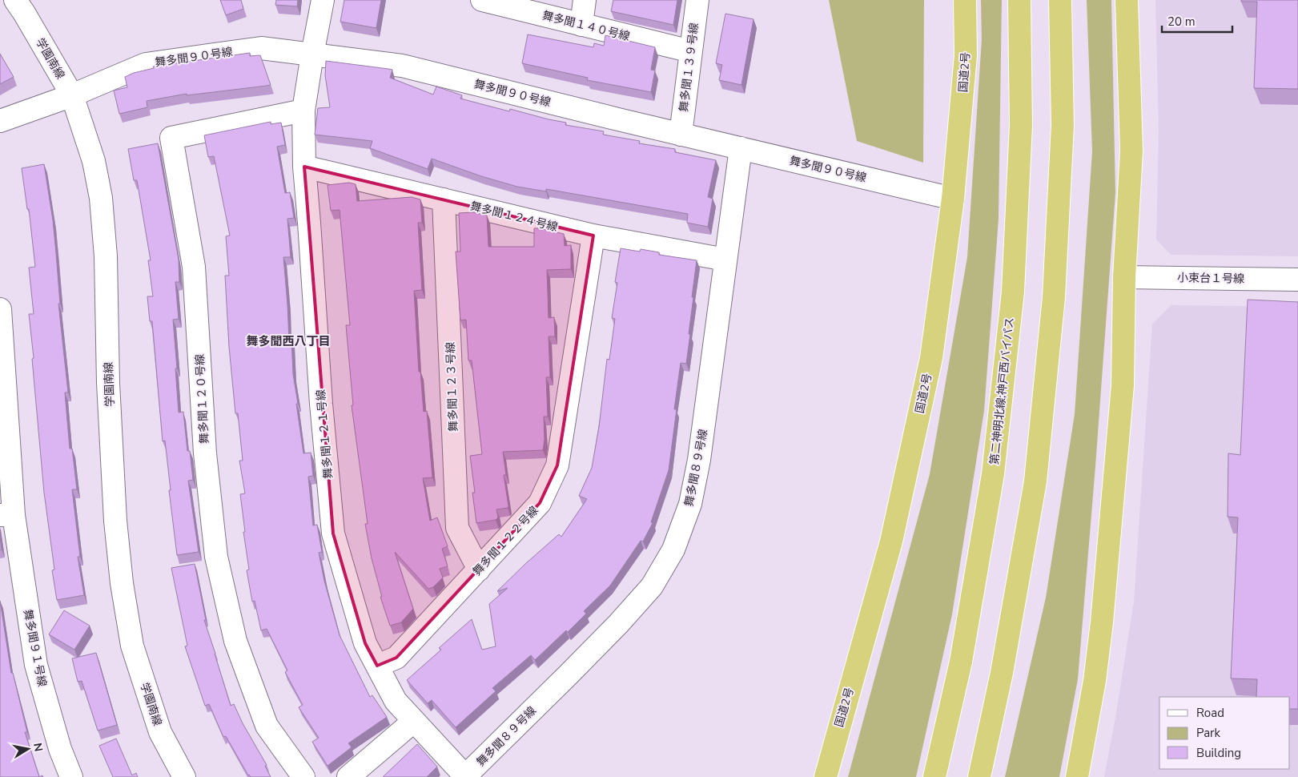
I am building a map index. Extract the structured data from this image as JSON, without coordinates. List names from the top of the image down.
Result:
{
  "streets": {
    "highway": ["国道2号", "第二神明北線;神戸西バイパス"],
    "street": [
      "舞多聞１４０号線",
      "舞多聞９０号線",
      "学園南線",
      "舞多聞１３９号線",
      "舞多聞１２４号線",
      "小束台１号線",
      "舞多聞１２３号線",
      "舞多聞１２０号線",
      "舞多聞１２１号線",
      "舞多聞８９号線",
      "舞多聞１２２号線",
      "舞多聞９１号線"
    ]
  },
  "crossings": [
    ["舞多聞１４０号線", "舞多聞１３９号線"],
    ["舞多聞９０号線", "学園南線"],
    ["舞多聞９０号線", "舞多聞１３９号線"],
    ["舞多聞９０号線", "国道2号"],
    ["舞多聞９０号線", "舞多聞１２１号線"],
    ["舞多聞９０号線", "舞多聞８９号線"],
    ["舞多聞１２４号線", "舞多聞１２３号線"],
    ["舞多聞１２４号線", "舞多聞１２１号線"],
    ["舞多聞１２４号線", "舞多聞８９号線"],
    ["舞多聞１２４号線", "舞多聞１２２号線"],
    ["舞多聞１２３号線", "舞多聞１２２号線"],
    ["舞多聞１２０号線", "舞多聞１２１号線"],
    ["舞多聞１２１号線", "舞多聞８９号線"],
    ["舞多聞１２１号線", "舞多聞１２２号線"]
  ],
  "districts": ["舞多聞西八丁目"],
  "legend": ["Road", "Park", "Building"],
  "scale_bar": "20 m",
  "north": "right"
}
